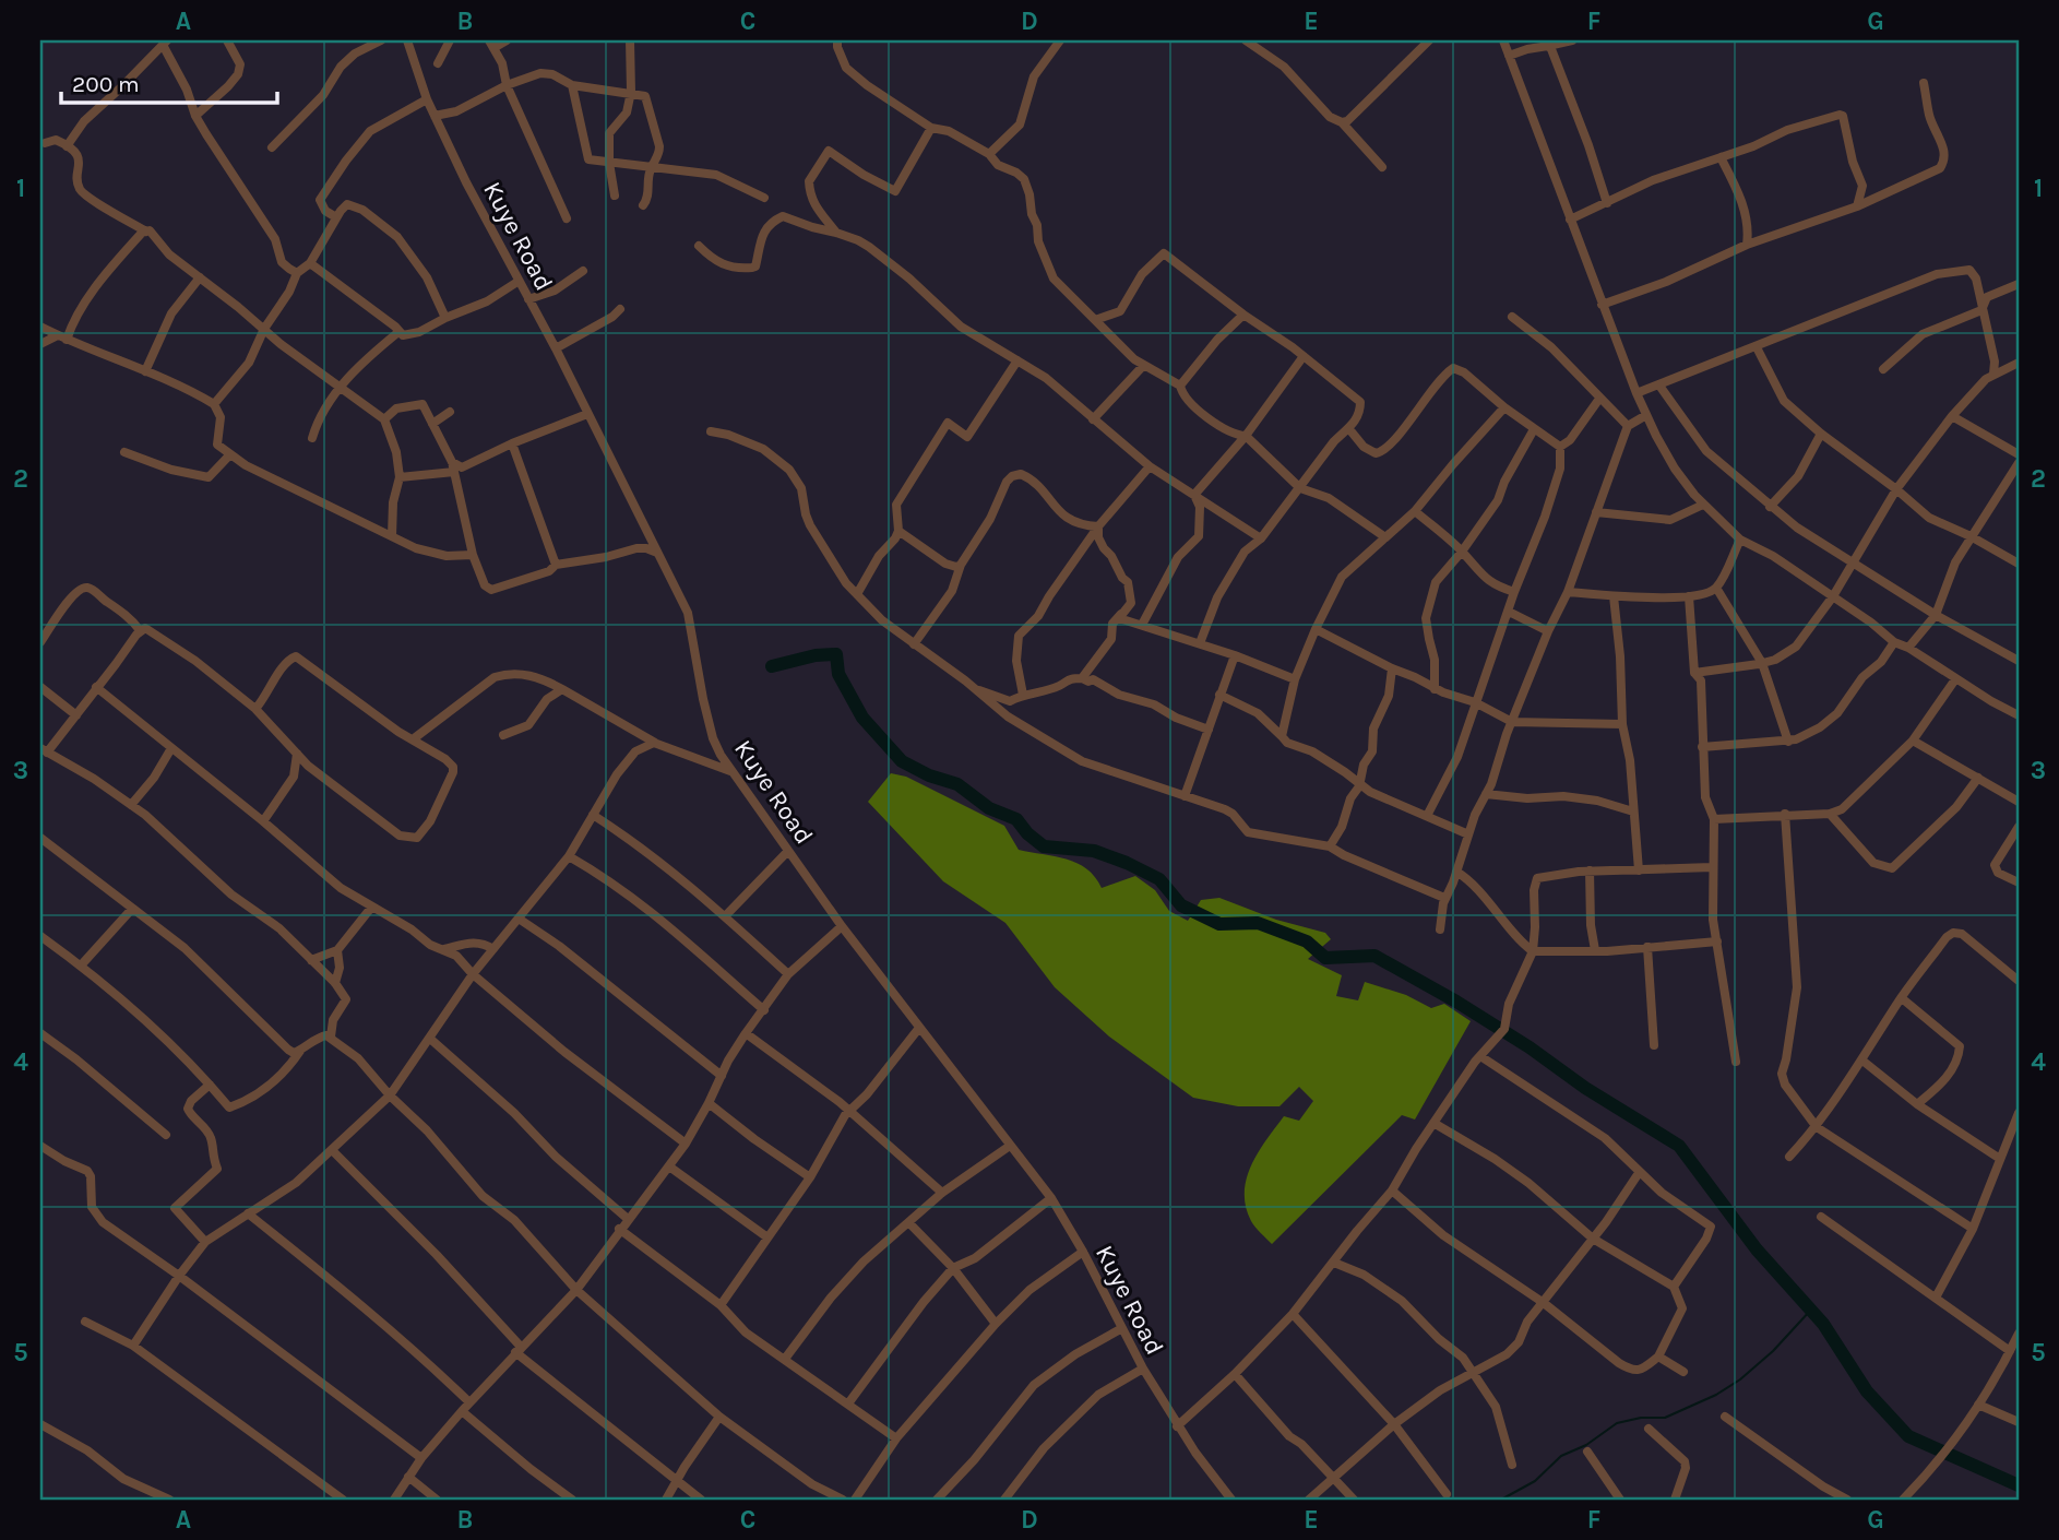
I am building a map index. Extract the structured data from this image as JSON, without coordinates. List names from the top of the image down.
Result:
{
  "streets": {
    "street": ["Kuye Road"]
  },
  "scale_bar": "200 m",
  "grid": {
    "columns": [
      "A",
      "B",
      "C",
      "D",
      "E",
      "F",
      "G"
    ],
    "rows": [
      "1",
      "2",
      "3",
      "4",
      "5"
    ]
  }
}
